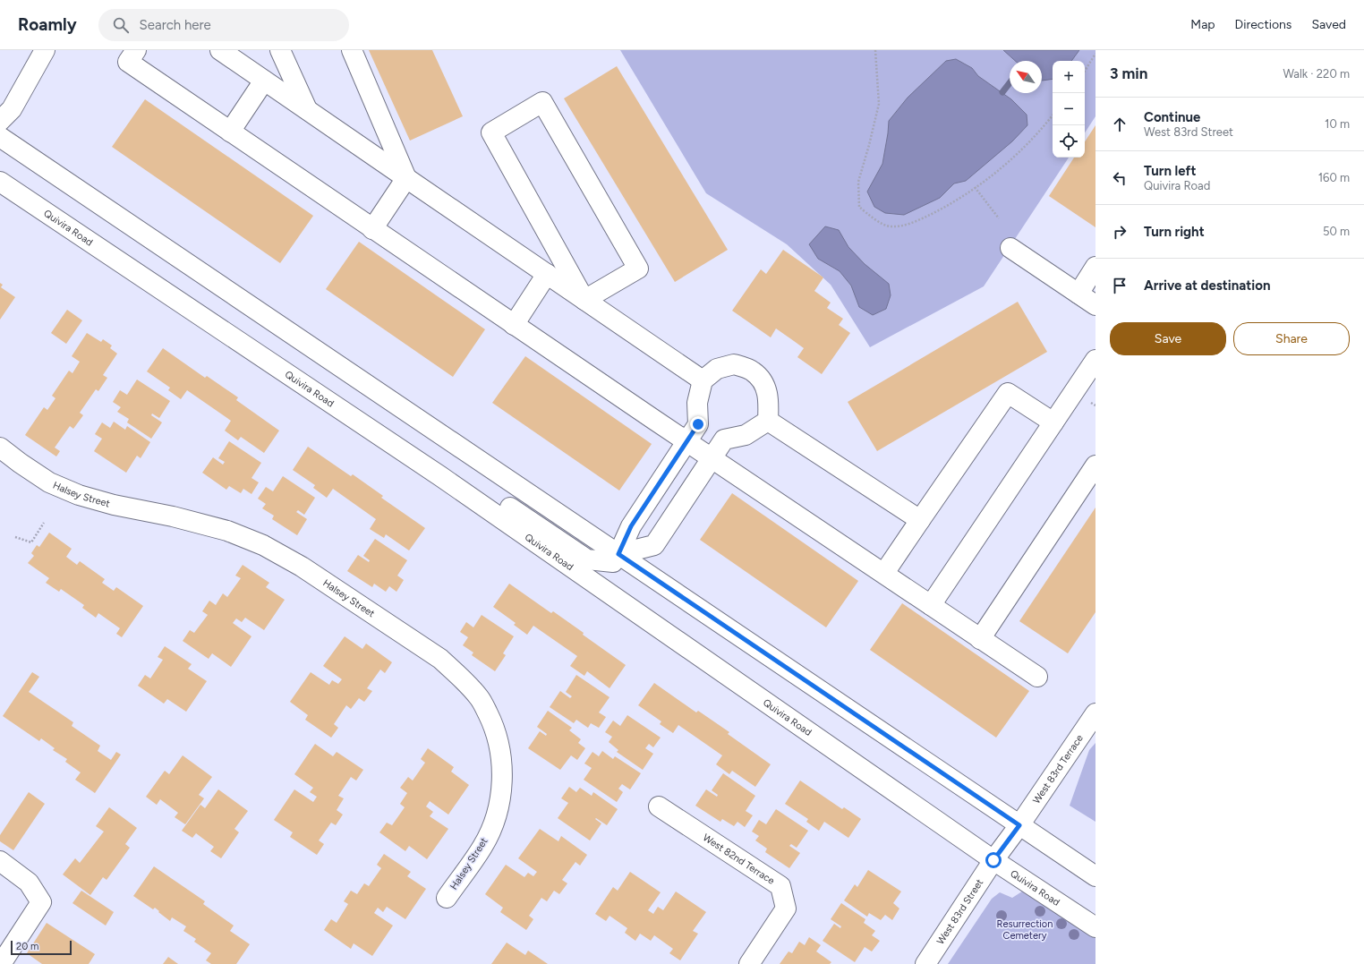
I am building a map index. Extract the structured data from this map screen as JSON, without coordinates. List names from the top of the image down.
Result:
{
  "streets": {
    "street": [
      "Quivira Road",
      "Halsey Street",
      "West 83rd Terrace",
      "West 82nd Terrace",
      "West 83rd Street"
    ]
  },
  "crossings": [
    ["Quivira Road", "West 83rd Street"],
    ["West 83rd Terrace", "West 83rd Street"]
  ],
  "parks": ["Resurrection Cemetery"],
  "scale_bar": "20 m",
  "north": "top left",
  "page": {
    "header": "Roamly",
    "search": "Search here",
    "nav": ["Map", "Directions", "Saved"],
    "heading": ["3 min", "Walk · 220 m"],
    "map_buttons": ["+", "−"],
    "list": [
      ["Continue", "West 83rd Street", "10 m"],
      ["Turn left", "Quivira Road", "160 m"],
      ["Turn right", "50 m"],
      "Arrive at destination"
    ],
    "buttons": ["Save", "Share"],
    "scale": "20 m"
  }
}
